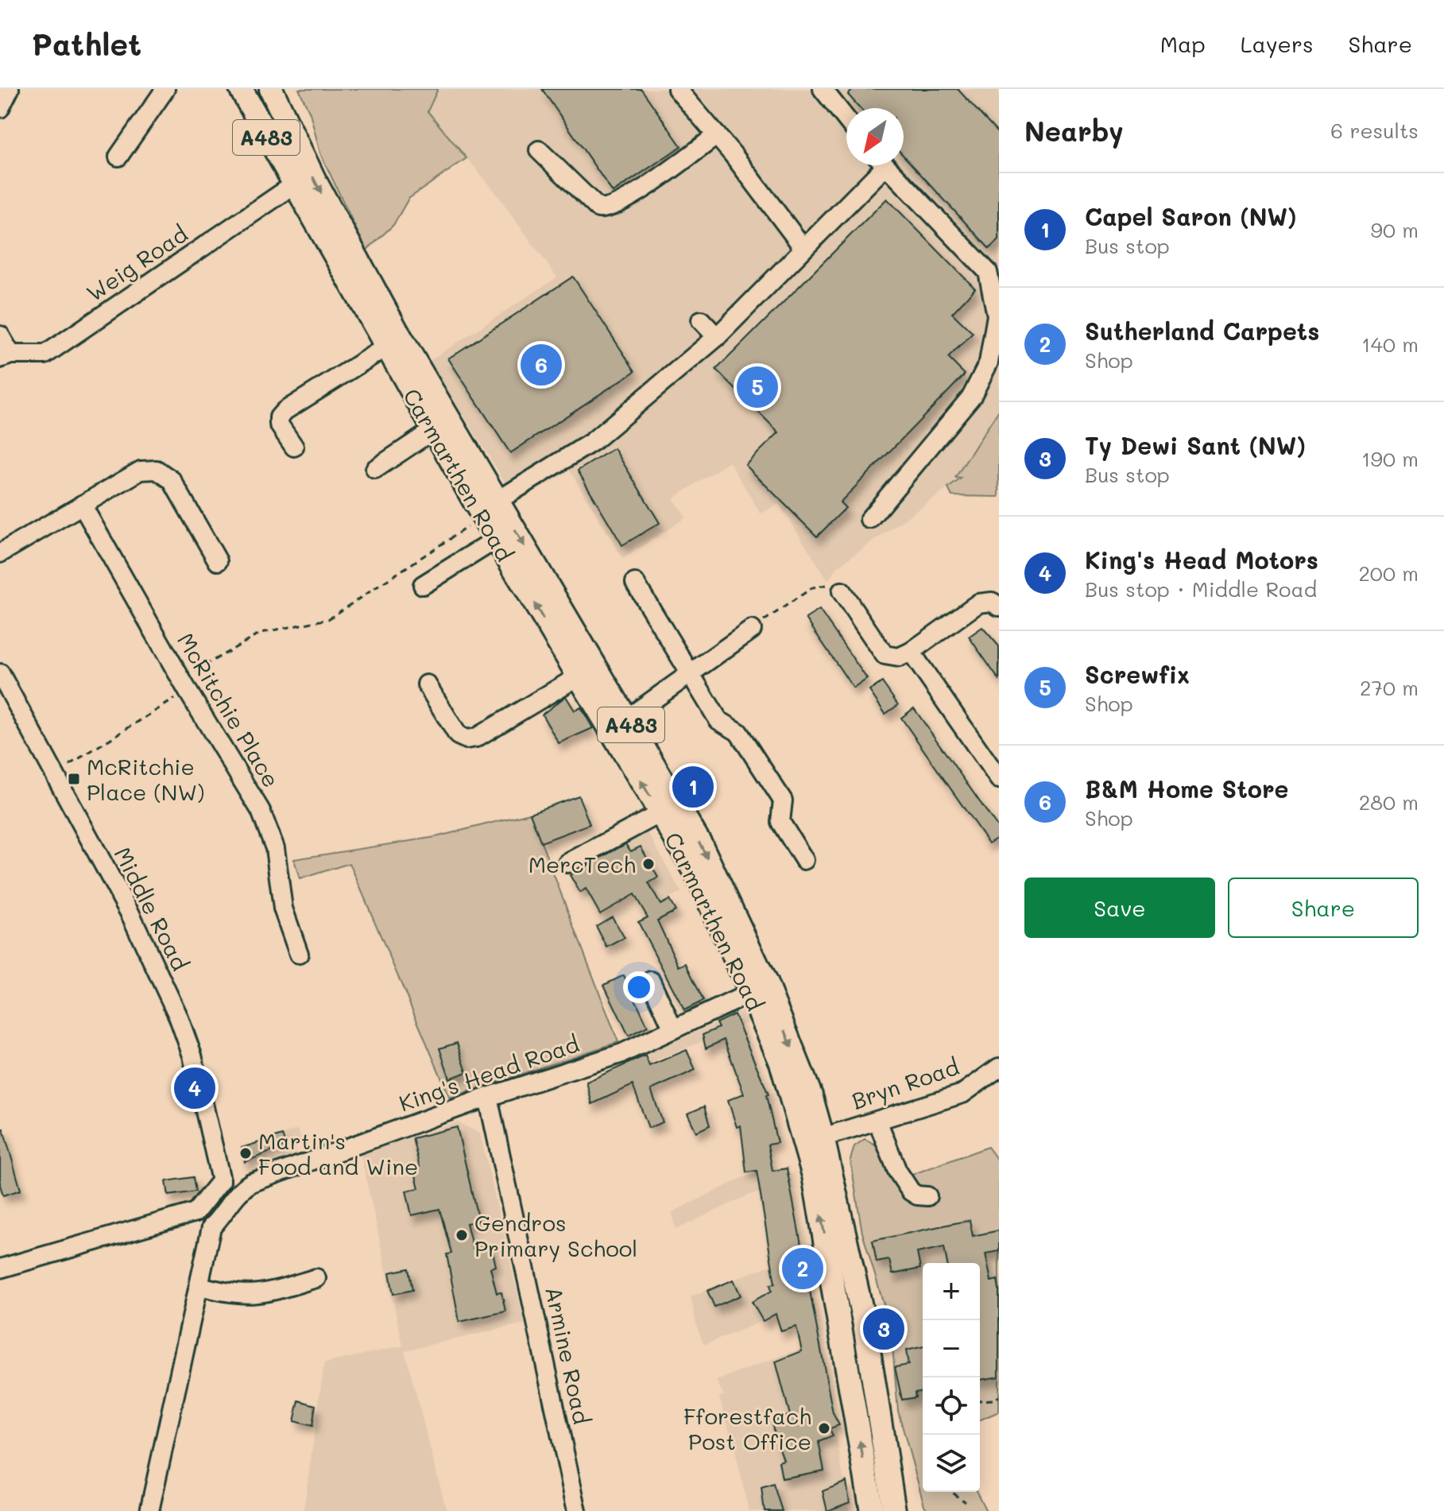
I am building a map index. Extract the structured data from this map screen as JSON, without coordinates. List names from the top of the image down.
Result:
{
  "streets": {
    "main road": ["A483", "Carmarthen Road"],
    "street": [
      "Weig Road",
      "McRitchie Place",
      "Middle Road",
      "King's Head Road",
      "Bryn Road",
      "Armine Road"
    ]
  },
  "crossings": [
    ["Weig Road", "Carmarthen Road"],
    ["Carmarthen Road", "King's Head Road"],
    ["Carmarthen Road", "Bryn Road"],
    ["King's Head Road", "Armine Road"]
  ],
  "places": {
    "transit": ["McRitchie Place (NW)"],
    "other": [
      "MercTech",
      "Martin's Food and Wine",
      "Gendros Primary School",
      "Fforestfach Post Office"
    ]
  },
  "north": "bottom left",
  "page": {
    "header": "Pathlet",
    "nav": ["Map", "Layers", "Share"],
    "heading": ["Nearby", "6 results"],
    "list": [
      {
        "mark": "1",
        "name": "Capel Saron (NW)",
        "note": "Bus stop",
        "value": "90 m"
      },
      {
        "mark": "2",
        "name": "Sutherland Carpets",
        "note": "Shop",
        "value": "140 m"
      },
      {
        "mark": "3",
        "name": "Ty Dewi Sant (NW)",
        "note": "Bus stop",
        "value": "190 m"
      },
      {
        "mark": "4",
        "name": "King's Head Motors",
        "note": "Bus stop · Middle Road",
        "value": "200 m"
      },
      {
        "mark": "5",
        "name": "Screwfix",
        "note": "Shop",
        "value": "270 m"
      },
      {
        "mark": "6",
        "name": "B&M Home Store",
        "note": "Shop",
        "value": "280 m"
      }
    ],
    "pins": [
      "6",
      "5",
      "1",
      "4",
      "2",
      "3"
    ],
    "buttons": ["Save", "Share"],
    "map_buttons": ["+", "−"]
  }
}
